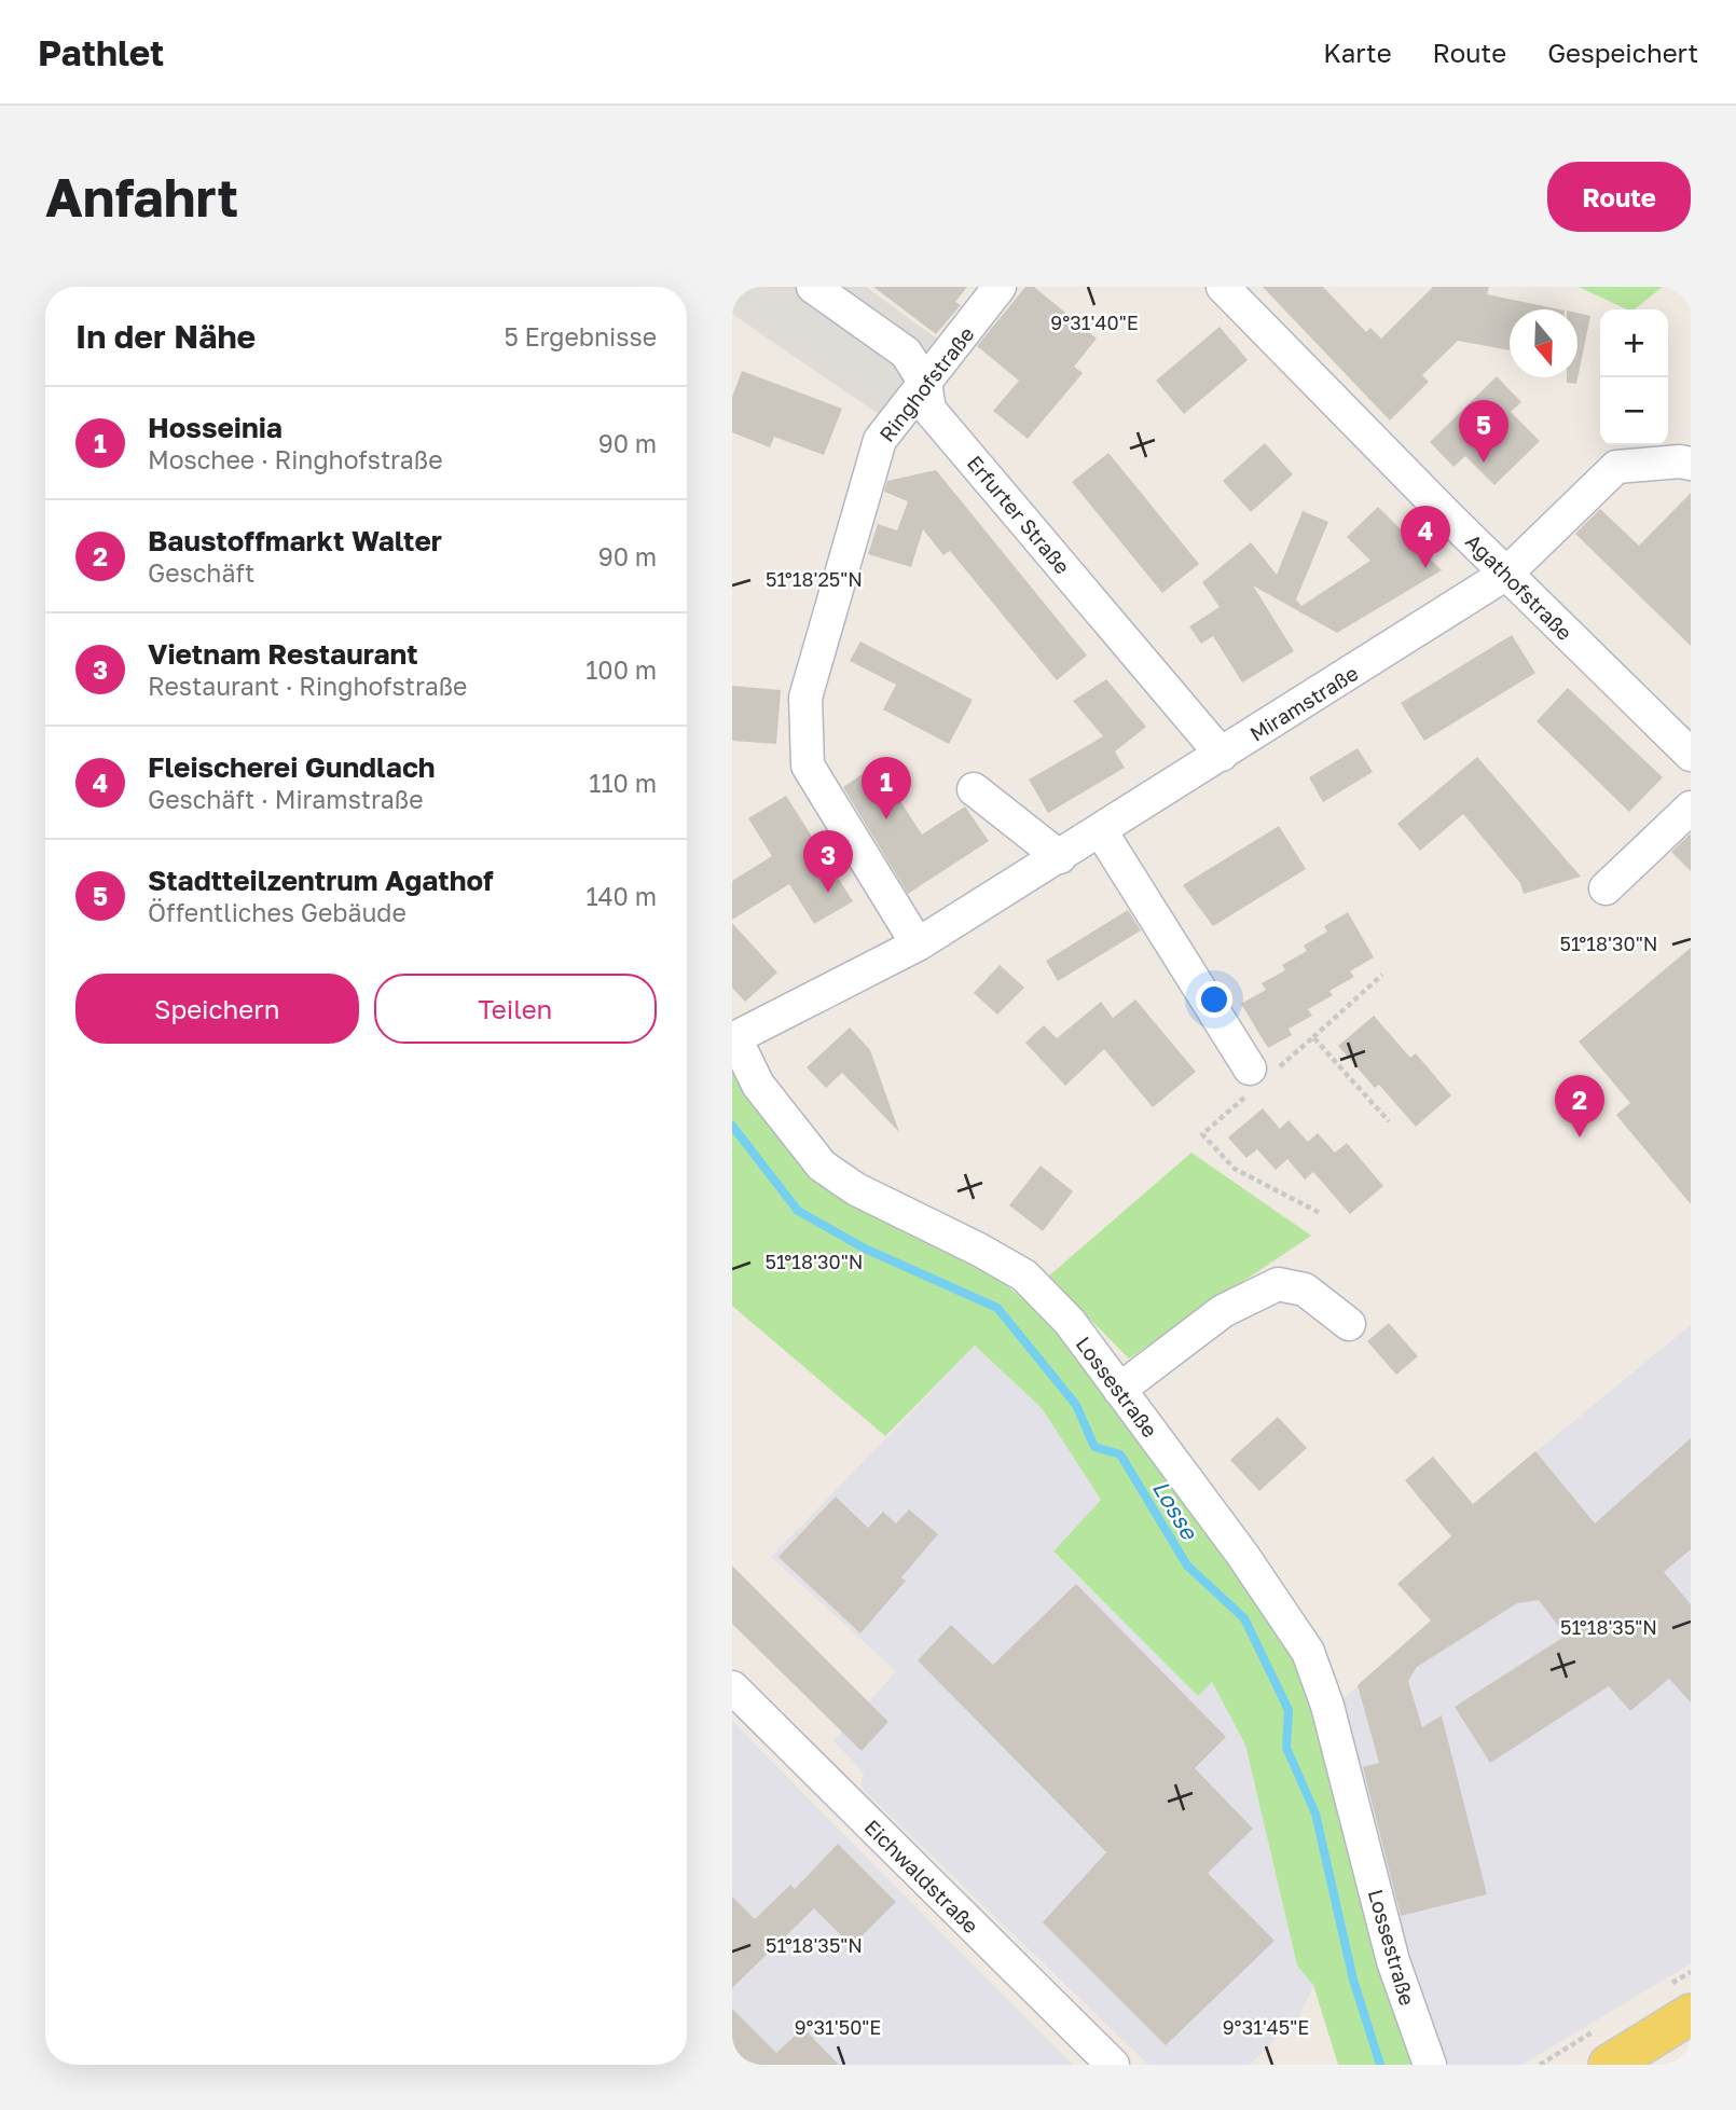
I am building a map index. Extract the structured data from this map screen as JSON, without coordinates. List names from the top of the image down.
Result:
{
  "streets": {
    "street": [
      "Ringhofstraße",
      "Erfurter Straße",
      "Agathofstraße",
      "Miramstraße",
      "Lossestraße",
      "Eichwaldstraße"
    ]
  },
  "crossings": [
    ["Ringhofstraße", "Erfurter Straße"],
    ["Ringhofstraße", "Miramstraße"],
    ["Erfurter Straße", "Miramstraße"],
    ["Agathofstraße", "Miramstraße"],
    ["Miramstraße", "Lossestraße"]
  ],
  "water": ["Losse"],
  "north": "bottom",
  "page": {
    "header": "Pathlet",
    "nav": ["Karte", "Route", "Gespeichert"],
    "buttons": [
      "Route",
      ["Speichern", "Teilen"]
    ],
    "title": "Anfahrt",
    "heading": ["In der Nähe", "5 Ergebnisse"],
    "map_buttons": ["+", "−"],
    "list": [
      {
        "mark": "1",
        "name": "Hosseinia",
        "note": "Moschee · Ringhofstraße",
        "value": "90 m"
      },
      {
        "mark": "2",
        "name": "Baustoffmarkt Walter",
        "note": "Geschäft",
        "value": "90 m"
      },
      {
        "mark": "3",
        "name": "Vietnam Restaurant",
        "note": "Restaurant · Ringhofstraße",
        "value": "100 m"
      },
      {
        "mark": "4",
        "name": "Fleischerei Gundlach",
        "note": "Geschäft · Miramstraße",
        "value": "110 m"
      },
      {
        "mark": "5",
        "name": "Stadtteilzentrum Agathof",
        "note": "Öffentliches Gebäude",
        "value": "140 m"
      }
    ],
    "pins": [
      "5",
      "4",
      "1",
      "3",
      "2"
    ]
  },
  "coordinates": [
    "9°31'40\"E",
    "51°18'25\"N",
    "51°18'30\"N",
    "51°18'35\"N",
    "9°31'50\"E",
    "9°31'45\"E"
  ]
}
